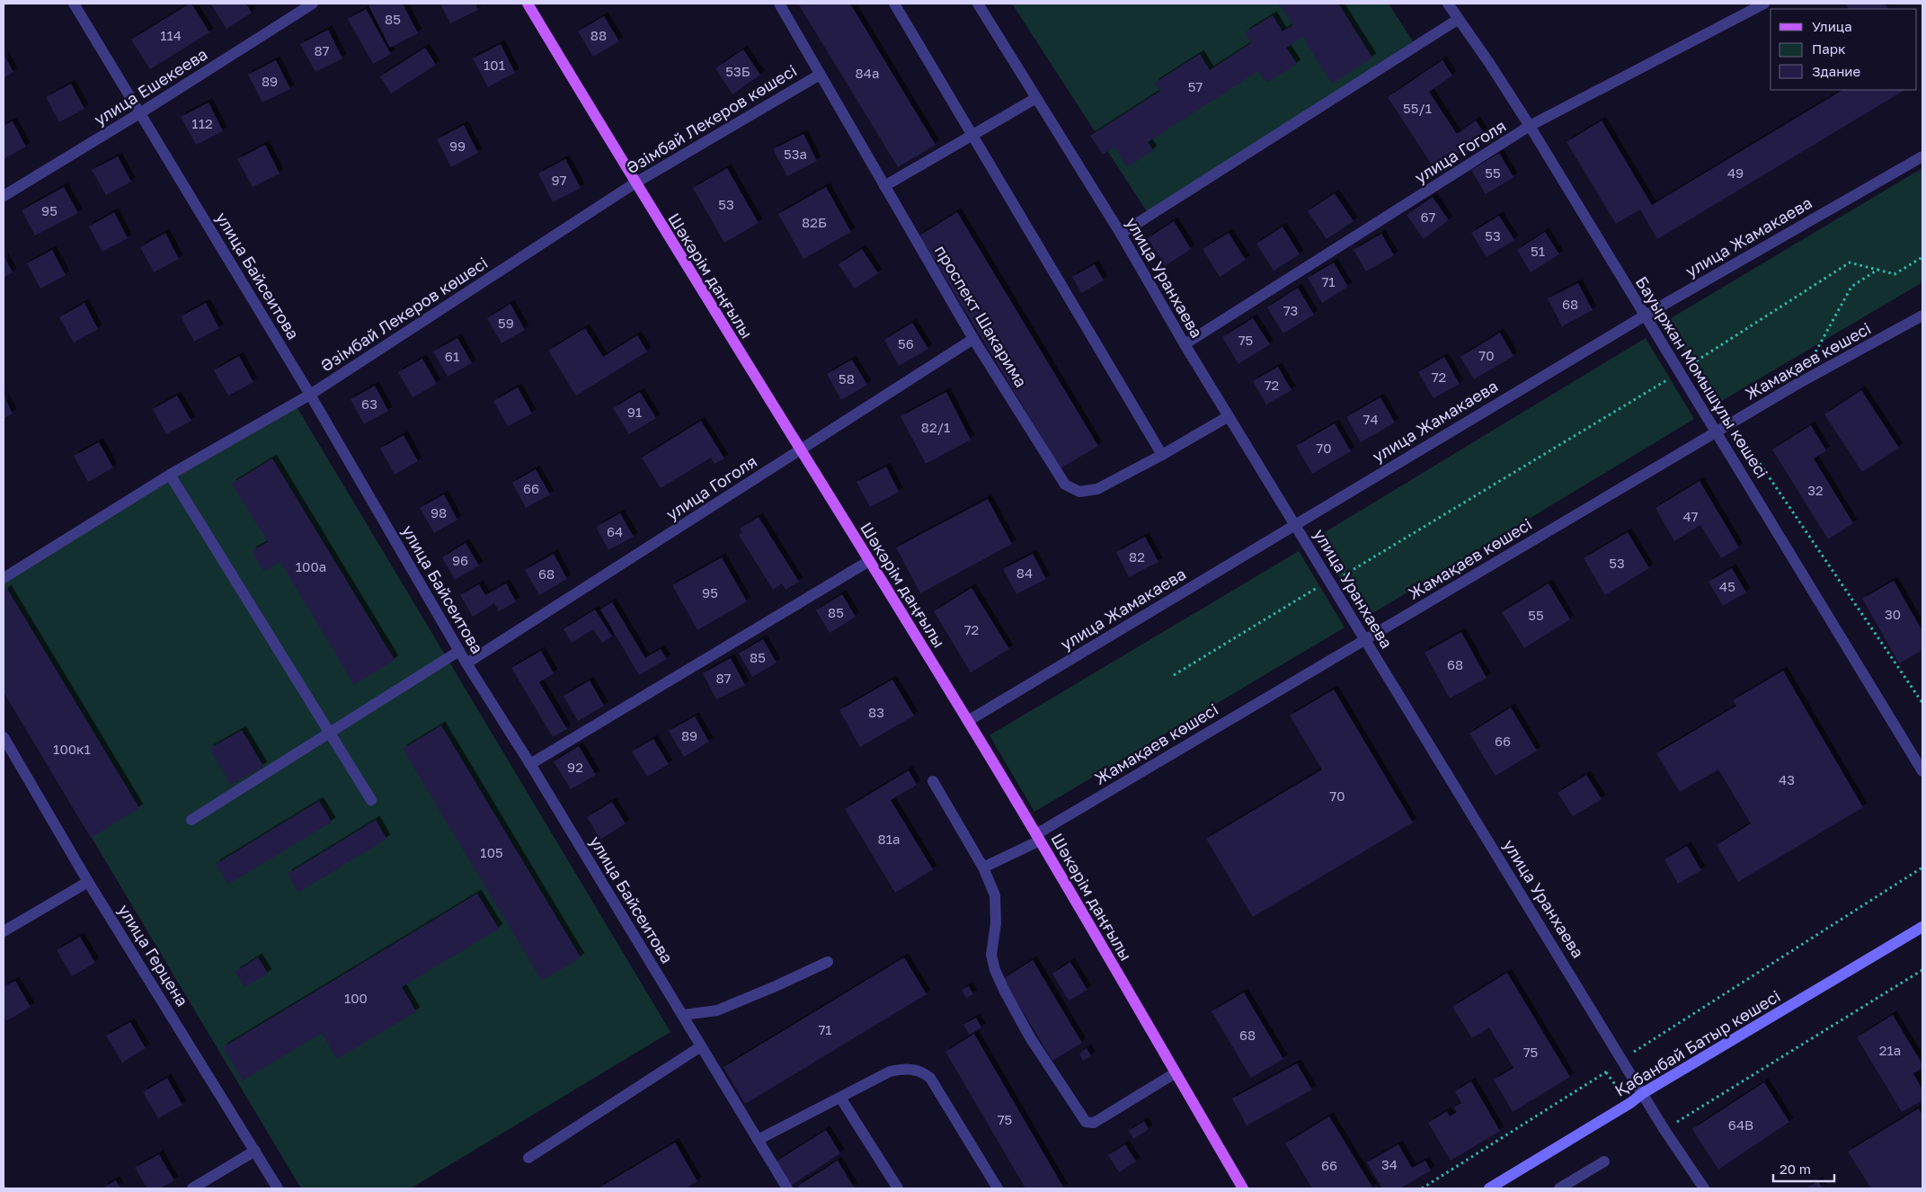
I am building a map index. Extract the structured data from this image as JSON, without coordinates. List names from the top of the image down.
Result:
{
  "streets": {
    "main road": ["Шәкәрім даңғылы", "Қабанбай Батыр көшесі"],
    "street": [
      "улица Ешекеева",
      "Әзімбай Лекеров көшесі",
      "улица Гоголя",
      "улица Жамакаева",
      "улица Байсеитова",
      "улица Уранхаева",
      "проспект Шакарима",
      "Жамақаев көшесі",
      "Бауыржан Момышұлы көшесі",
      "улица Герцена"
    ]
  },
  "crossings": [
    ["улица Ешекеева", "улица Байсеитова"],
    ["Әзімбай Лекеров көшесі", "улица Байсеитова"],
    ["Әзімбай Лекеров көшесі", "Шәкәрім даңғылы"],
    ["Әзімбай Лекеров көшесі", "проспект Шакарима"],
    ["улица Гоголя", "улица Байсеитова"],
    ["улица Гоголя", "Шәкәрім даңғылы"],
    ["улица Гоголя", "улица Уранхаева"],
    ["улица Гоголя", "проспект Шакарима"],
    ["улица Гоголя", "Бауыржан Момышұлы көшесі"],
    ["улица Жамакаева", "Шәкәрім даңғылы"],
    ["улица Жамакаева", "улица Уранхаева"],
    ["улица Жамакаева", "Бауыржан Момышұлы көшесі"],
    ["Шәкәрім даңғылы", "Жамақаев көшесі"],
    ["улица Уранхаева", "проспект Шакарима"],
    ["улица Уранхаева", "Жамақаев көшесі"],
    ["улица Уранхаева", "Қабанбай Батыр көшесі"],
    ["Жамақаев көшесі", "Бауыржан Момышұлы көшесі"]
  ],
  "house_numbers": [
    "85",
    "114",
    "88",
    "87",
    "101",
    "53Б",
    "84а",
    "89",
    "57",
    "55/1",
    "112",
    "99",
    "53а",
    "55",
    "49",
    "97",
    "53",
    "95",
    "67",
    "82Б",
    "53",
    "51",
    "71",
    "68",
    "73",
    "59",
    "75",
    "56",
    "70",
    "61",
    "72",
    "58",
    "72",
    "63",
    "91",
    "74",
    "82/1",
    "70",
    "66",
    "32",
    "98",
    "47",
    "64",
    "82",
    "96",
    "53",
    "100а",
    "84",
    "68",
    "45",
    "95",
    "85",
    "30",
    "55",
    "72",
    "85",
    "68",
    "87",
    "83",
    "89",
    "66",
    "100к1",
    "92",
    "43",
    "70",
    "81а",
    "105",
    "100",
    "71",
    "68",
    "21а",
    "75",
    "75",
    "64В",
    "34",
    "66"
  ],
  "legend": ["Улица", "Парк", "Здание"],
  "scale_bar": "20 m"
}
